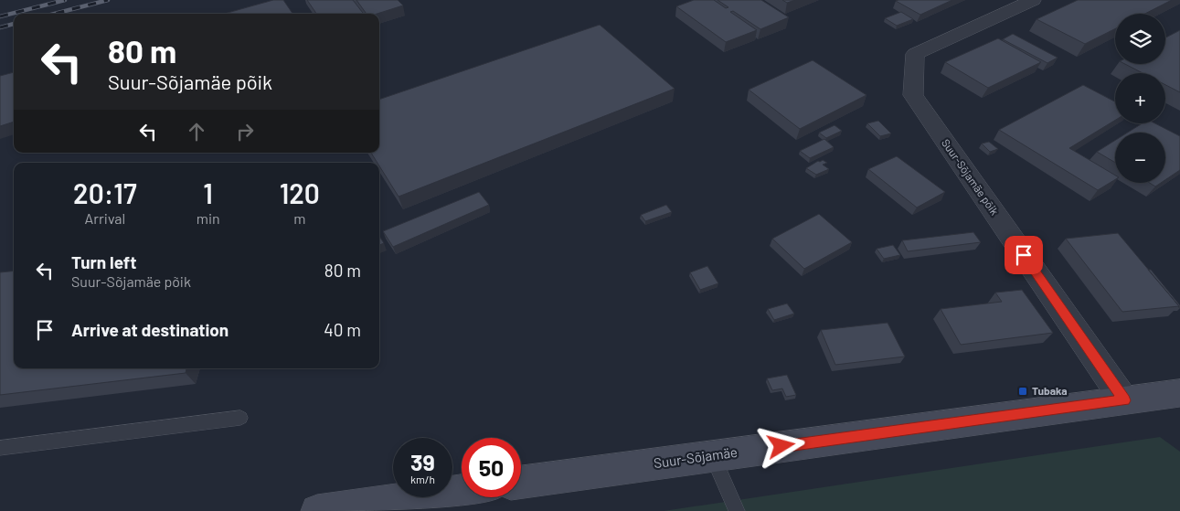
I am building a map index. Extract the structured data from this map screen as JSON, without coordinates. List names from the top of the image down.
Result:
{
  "streets": {
    "main road": ["Suur-Sõjamäe"],
    "street": ["Suur-Sõjamäe põik"]
  },
  "crossings": [
    ["Suur-Sõjamäe põik", "Suur-Sõjamäe"]
  ],
  "places": {
    "transit": ["Tubaka"]
  },
  "page": {
    "map_buttons": ["+", "−"],
    "turn": ["80 m", "Suur-Sõjamäe põik"],
    "eta": [
      "20:17",
      "Arrival",
      "1",
      "min",
      "120",
      "m"
    ],
    "list": [
      {
        "name": "Turn left",
        "note": "Suur-Sõjamäe põik",
        "value": "80 m"
      },
      {
        "name": "Arrive at destination",
        "value": "40 m"
      }
    ],
    "speed": "39 km/h",
    "limit": "50"
  }
}
